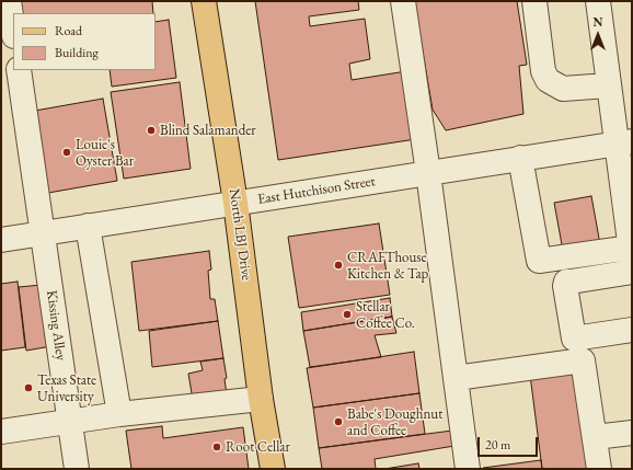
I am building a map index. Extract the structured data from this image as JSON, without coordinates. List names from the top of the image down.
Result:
{
  "streets": {
    "main road": ["North LBJ Drive"],
    "street": ["East Hutchison Street", "Kissing Alley"]
  },
  "crossings": [
    ["East Hutchison Street", "North LBJ Drive"],
    ["East Hutchison Street", "Kissing Alley"]
  ],
  "places": [
    "Blind Salamander",
    "Louie's Oyster Bar",
    "CRAFThouse Kitchen & Tap",
    "Stellar Coffee Co.",
    "Texas State University",
    "Babe's Doughnut and Coffee",
    "Root Cellar"
  ],
  "legend": ["Road", "Building"],
  "scale_bar": "20 m",
  "north": "top"
}
